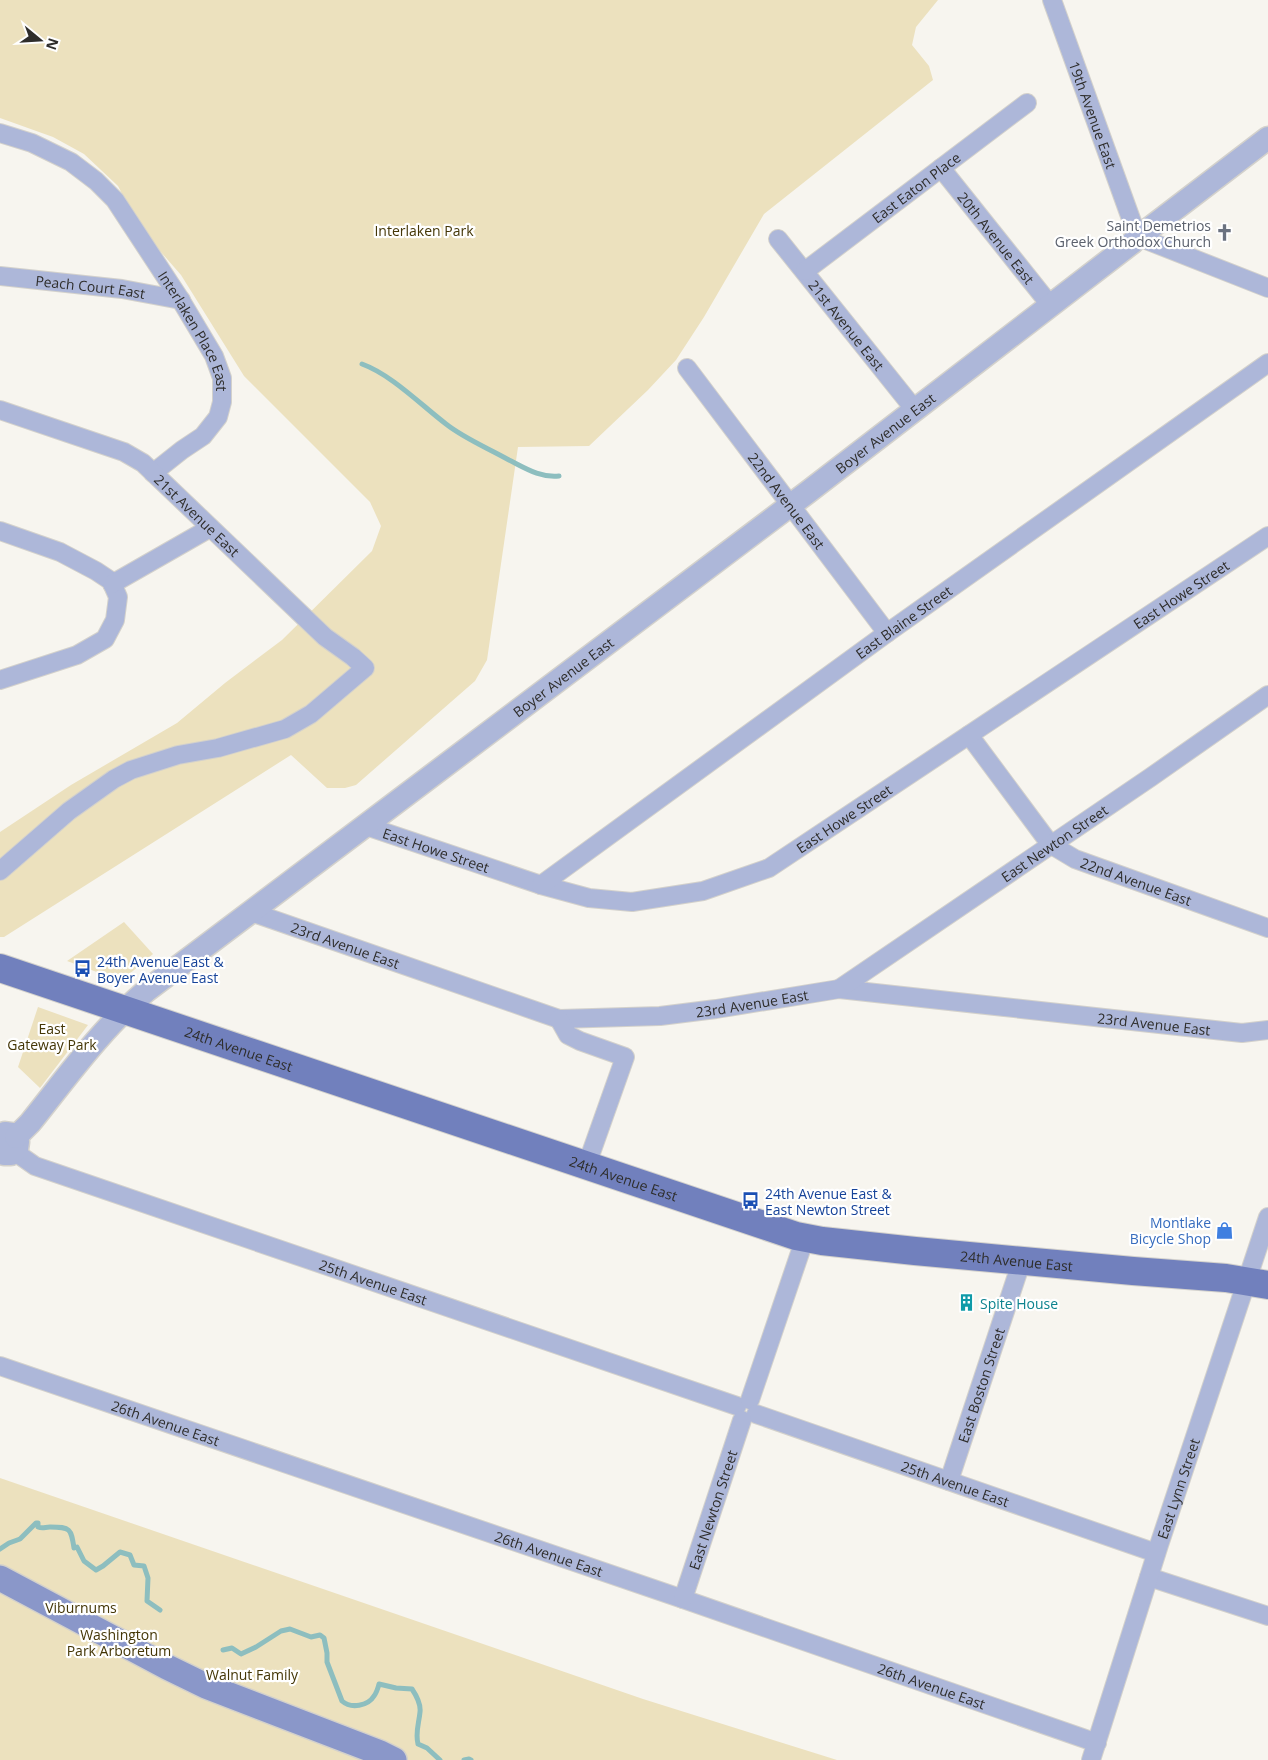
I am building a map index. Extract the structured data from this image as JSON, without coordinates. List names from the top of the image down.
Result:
{
  "streets": {
    "main road": ["24th Avenue East"],
    "street": [
      "19th Avenue East",
      "East Eaton Place",
      "20th Avenue East",
      "Peach Court East",
      "21st Avenue East",
      "Interlaken Place East",
      "Boyer Avenue East",
      "22nd Avenue East",
      "East Howe Street",
      "East Blaine Street",
      "East Newton Street",
      "23rd Avenue East",
      "25th Avenue East",
      "East Boston Street",
      "26th Avenue East",
      "East Lynn Street"
    ]
  },
  "crossings": [
    ["19th Avenue East", "Boyer Avenue East"],
    ["East Eaton Place", "20th Avenue East"],
    ["East Eaton Place", "21st Avenue East"],
    ["20th Avenue East", "Boyer Avenue East"],
    ["Peach Court East", "Interlaken Place East"],
    ["21st Avenue East", "Interlaken Place East"],
    ["21st Avenue East", "Boyer Avenue East"],
    ["Boyer Avenue East", "22nd Avenue East"],
    ["Boyer Avenue East", "East Howe Street"],
    ["Boyer Avenue East", "23rd Avenue East"],
    ["Boyer Avenue East", "24th Avenue East"],
    ["Boyer Avenue East", "25th Avenue East"],
    ["22nd Avenue East", "East Howe Street"],
    ["22nd Avenue East", "East Blaine Street"],
    ["22nd Avenue East", "East Newton Street"],
    ["East Howe Street", "East Blaine Street"],
    ["East Newton Street", "23rd Avenue East"],
    ["East Newton Street", "24th Avenue East"],
    ["East Newton Street", "25th Avenue East"],
    ["East Newton Street", "26th Avenue East"],
    ["24th Avenue East", "East Boston Street"],
    ["24th Avenue East", "East Lynn Street"],
    ["25th Avenue East", "East Boston Street"],
    ["25th Avenue East", "East Lynn Street"],
    ["26th Avenue East", "East Lynn Street"]
  ],
  "parks": [
    "Interlaken Park",
    "East Gateway Park",
    "Viburnums",
    "Washington Park Arboretum",
    "Walnut Family"
  ],
  "places": {
    "church": ["Saint Demetrios Greek Orthodox Church"],
    "bus stop": ["24th Avenue East & Boyer Avenue East", "24th Avenue East & East Newton Street"],
    "shop": ["Montlake Bicycle Shop"],
    "building": ["Spite House"]
  },
  "north": "right"
}
